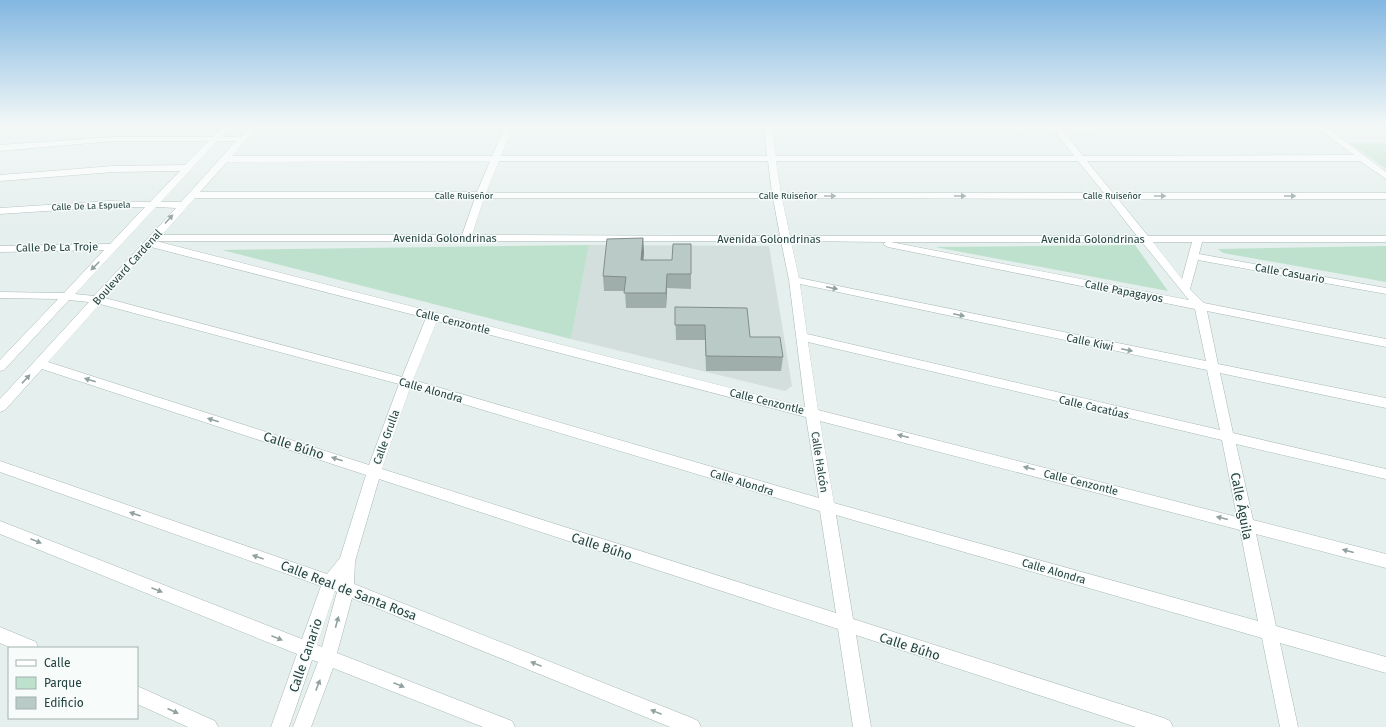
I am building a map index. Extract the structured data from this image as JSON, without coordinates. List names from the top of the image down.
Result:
{
  "streets": {
    "street": [
      "Calle Ruiseñor",
      "Calle De La Espuela",
      "Avenida Golondrinas",
      "Calle De La Troje",
      "Boulevard Cardenal",
      "Calle Casuario",
      "Calle Papagayos",
      "Calle Cenzontle",
      "Calle Kiwi",
      "Calle Alondra",
      "Calle Cacatúas",
      "Calle Grulla",
      "Calle Búho",
      "Calle Halcón",
      "Calle Águila",
      "Calle Real de Santa Rosa",
      "Calle Canario"
    ]
  },
  "crossings": [
    ["Calle Ruiseñor", "Boulevard Cardenal"],
    ["Calle Ruiseñor", "Calle Halcón"],
    ["Calle Ruiseñor", "Calle Águila"],
    ["Calle De La Espuela", "Boulevard Cardenal"],
    ["Avenida Golondrinas", "Boulevard Cardenal"],
    ["Avenida Golondrinas", "Calle Papagayos"],
    ["Avenida Golondrinas", "Calle Cenzontle"],
    ["Avenida Golondrinas", "Calle Halcón"],
    ["Avenida Golondrinas", "Calle Águila"],
    ["Boulevard Cardenal", "Calle Cenzontle"],
    ["Boulevard Cardenal", "Calle Alondra"],
    ["Boulevard Cardenal", "Calle Búho"],
    ["Calle Papagayos", "Calle Águila"],
    ["Calle Cenzontle", "Calle Grulla"],
    ["Calle Cenzontle", "Calle Halcón"],
    ["Calle Cenzontle", "Calle Águila"],
    ["Calle Kiwi", "Calle Halcón"],
    ["Calle Kiwi", "Calle Águila"],
    ["Calle Alondra", "Calle Grulla"],
    ["Calle Alondra", "Calle Halcón"],
    ["Calle Alondra", "Calle Águila"],
    ["Calle Cacatúas", "Calle Halcón"],
    ["Calle Cacatúas", "Calle Águila"],
    ["Calle Grulla", "Calle Búho"],
    ["Calle Grulla", "Calle Real de Santa Rosa"],
    ["Calle Grulla", "Calle Canario"],
    ["Calle Búho", "Calle Halcón"],
    ["Calle Real de Santa Rosa", "Calle Canario"]
  ],
  "one_way": ["Calle Ruiseñor", "Calle Cenzontle", "Calle Kiwi"],
  "legend": ["Calle", "Parque", "Edificio"]
}
